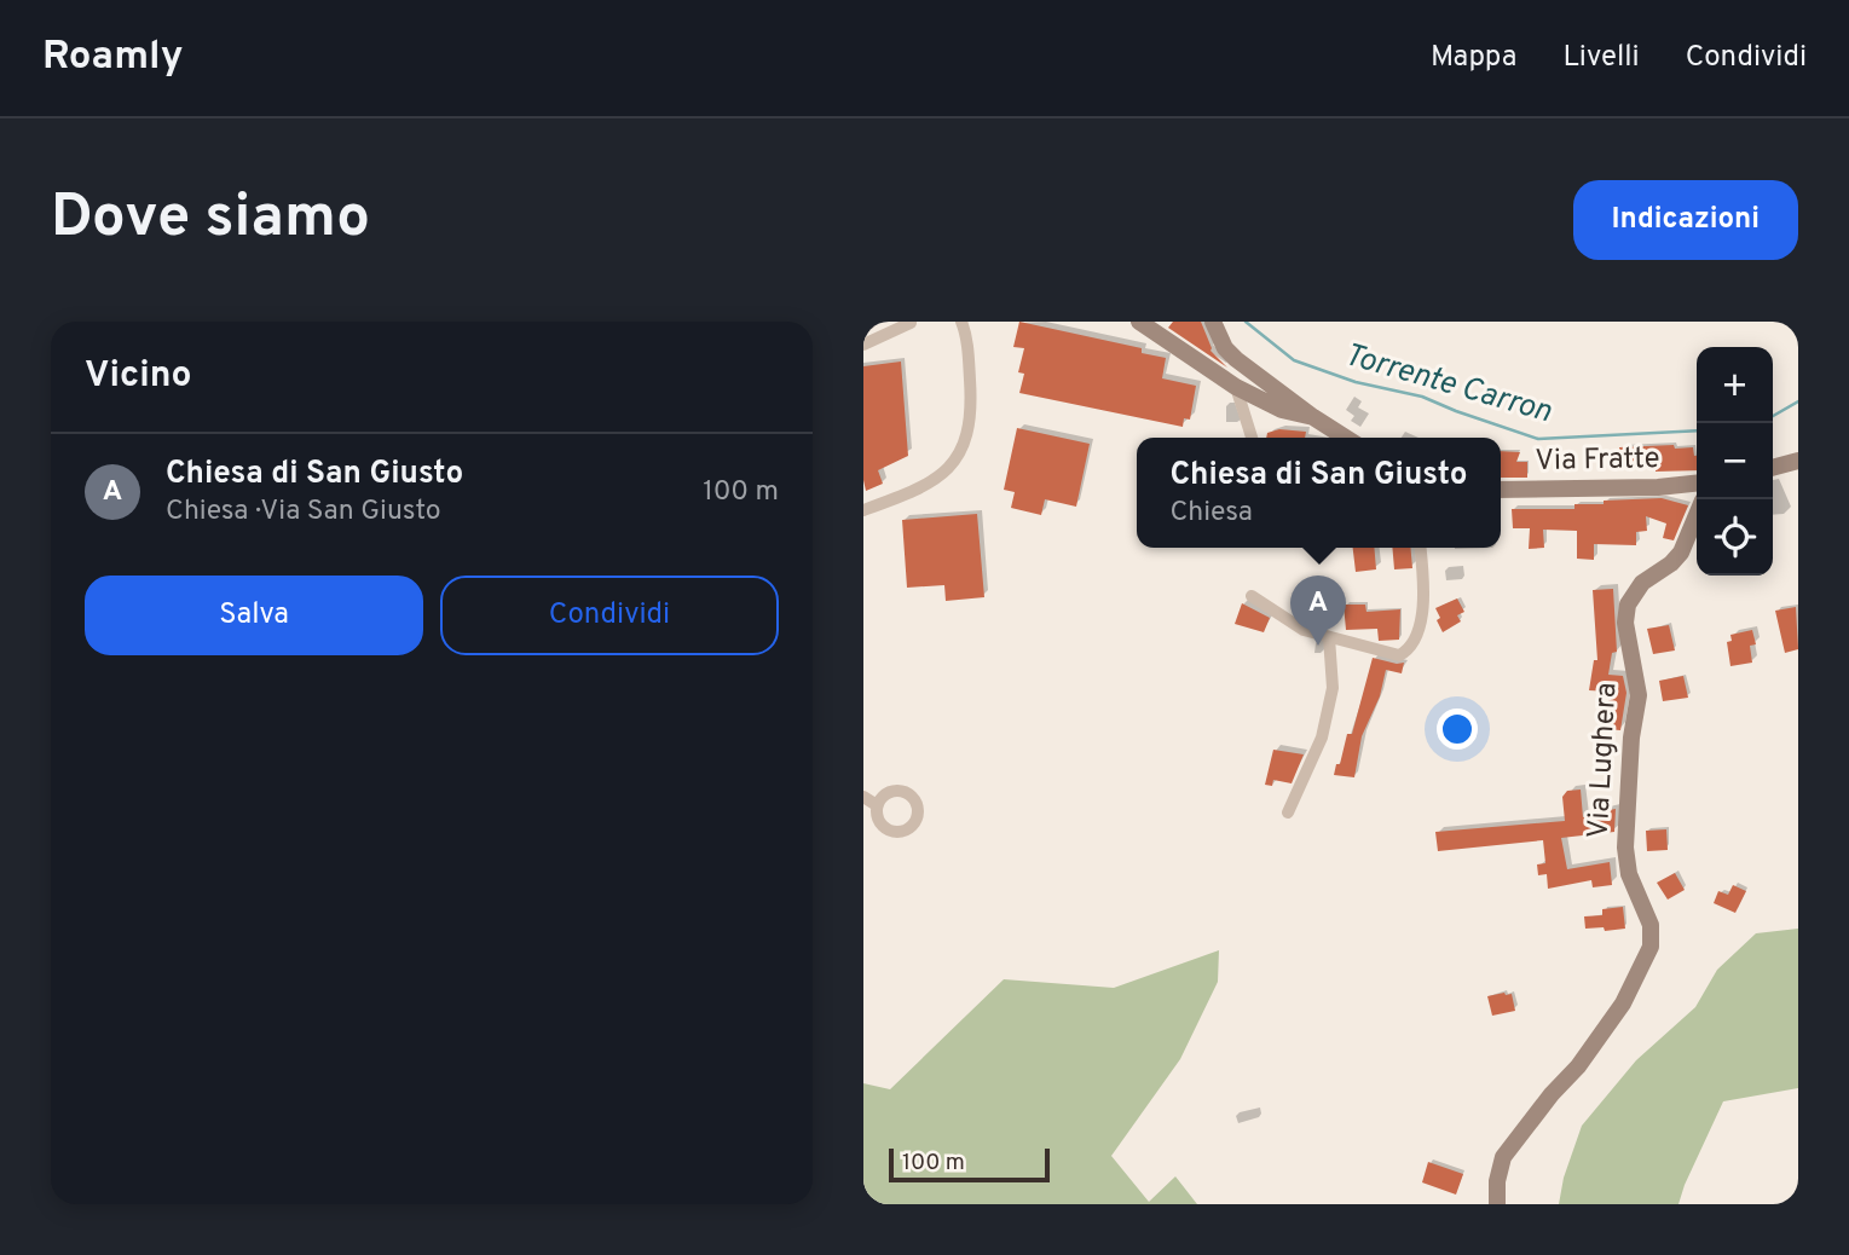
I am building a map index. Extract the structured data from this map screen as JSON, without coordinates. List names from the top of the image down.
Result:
{
  "streets": {
    "street": ["Via Fratte", "Via Lughera"]
  },
  "water": ["Torrente Carron"],
  "scale_bar": "100 m",
  "page": {
    "header": "Roamly",
    "nav": ["Mappa", "Livelli", "Condividi"],
    "buttons": [
      "Indicazioni",
      ["Salva", "Condividi"]
    ],
    "title": "Dove siamo",
    "heading": "Vicino",
    "map_buttons": ["+", "−"],
    "list": [
      {
        "mark": "A",
        "name": "Chiesa di San Giusto",
        "note": "Chiesa · Via San Giusto",
        "value": "100 m"
      }
    ],
    "popup": ["Chiesa di San Giusto", "Chiesa"],
    "pins": "A",
    "scale": "100 m"
  }
}
